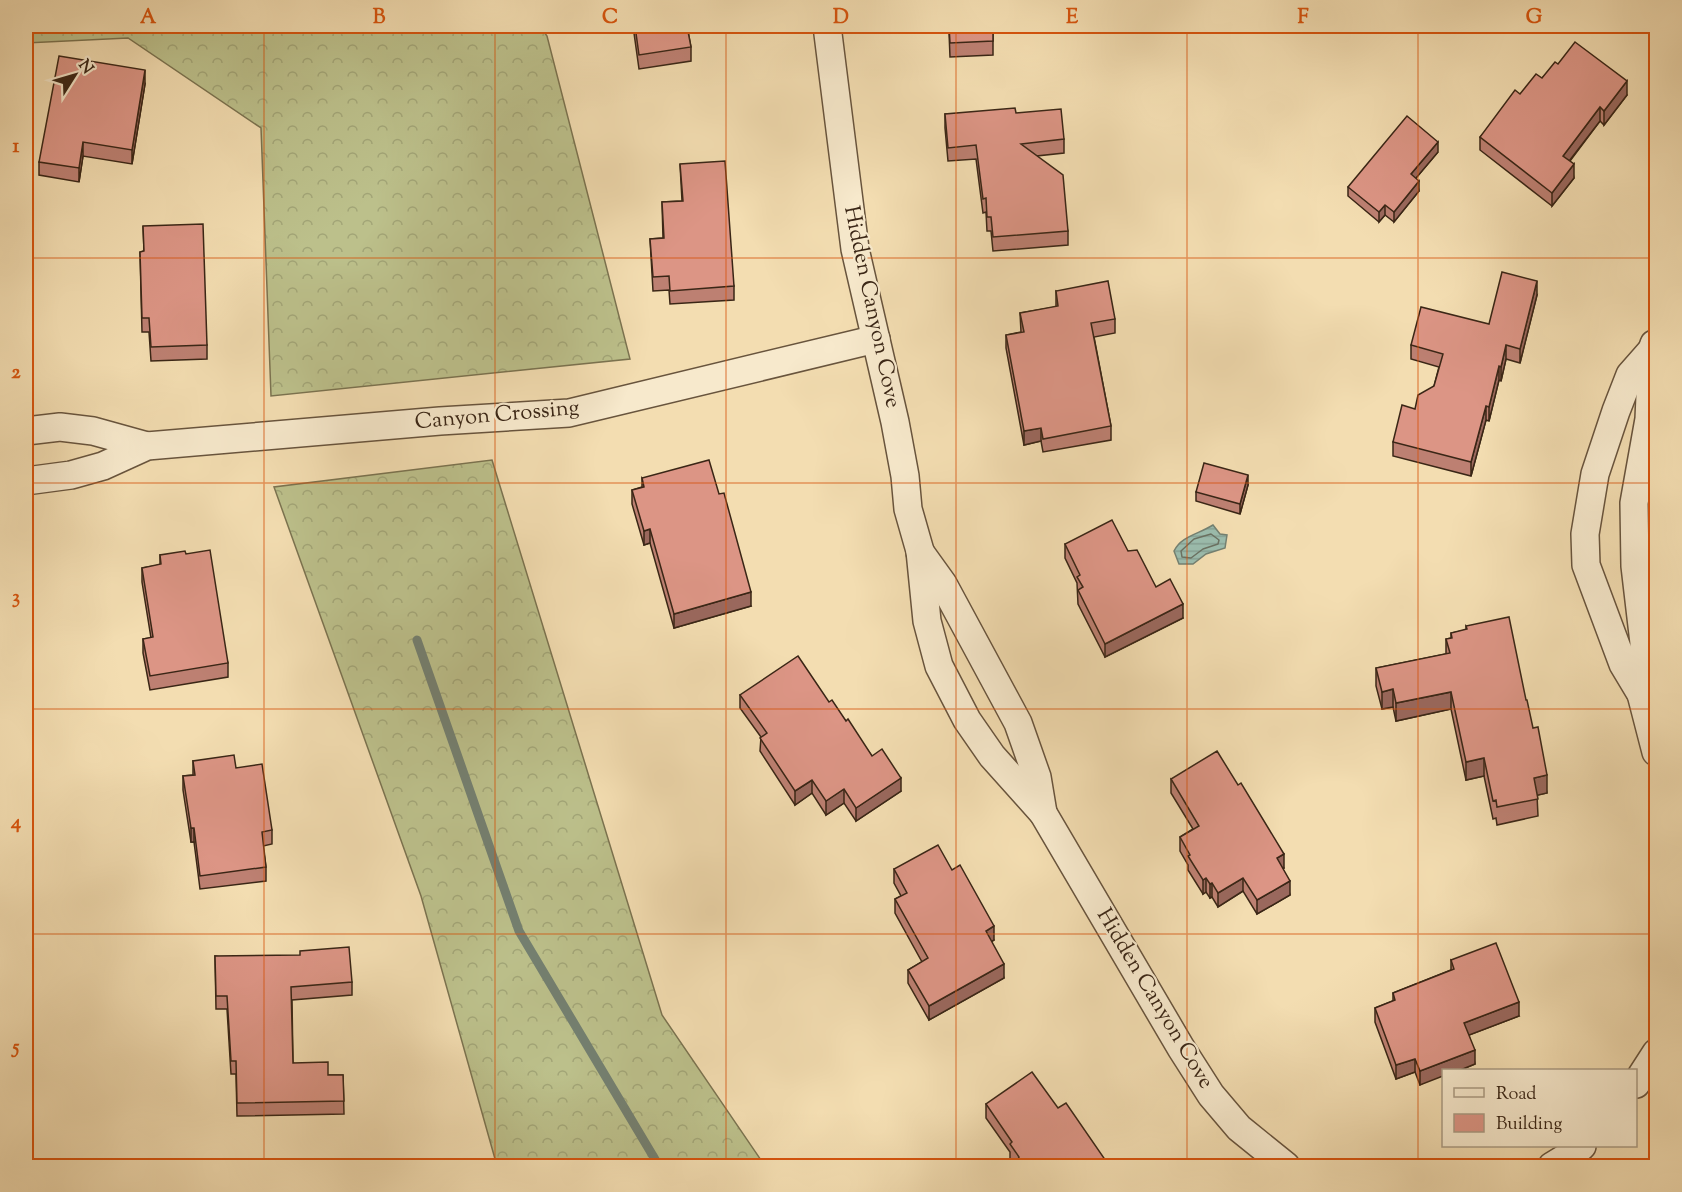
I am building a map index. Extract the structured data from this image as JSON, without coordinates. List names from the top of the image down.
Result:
{
  "streets": {
    "street": ["Hidden Canyon Cove", "Canyon Crossing"]
  },
  "crossings": [
    ["Hidden Canyon Cove", "Canyon Crossing"]
  ],
  "legend": ["Road", "Building"],
  "north": "top right",
  "grid": {
    "columns": [
      "A",
      "B",
      "C",
      "D",
      "E",
      "F",
      "G"
    ],
    "rows": [
      "1",
      "2",
      "3",
      "4",
      "5"
    ]
  }
}
